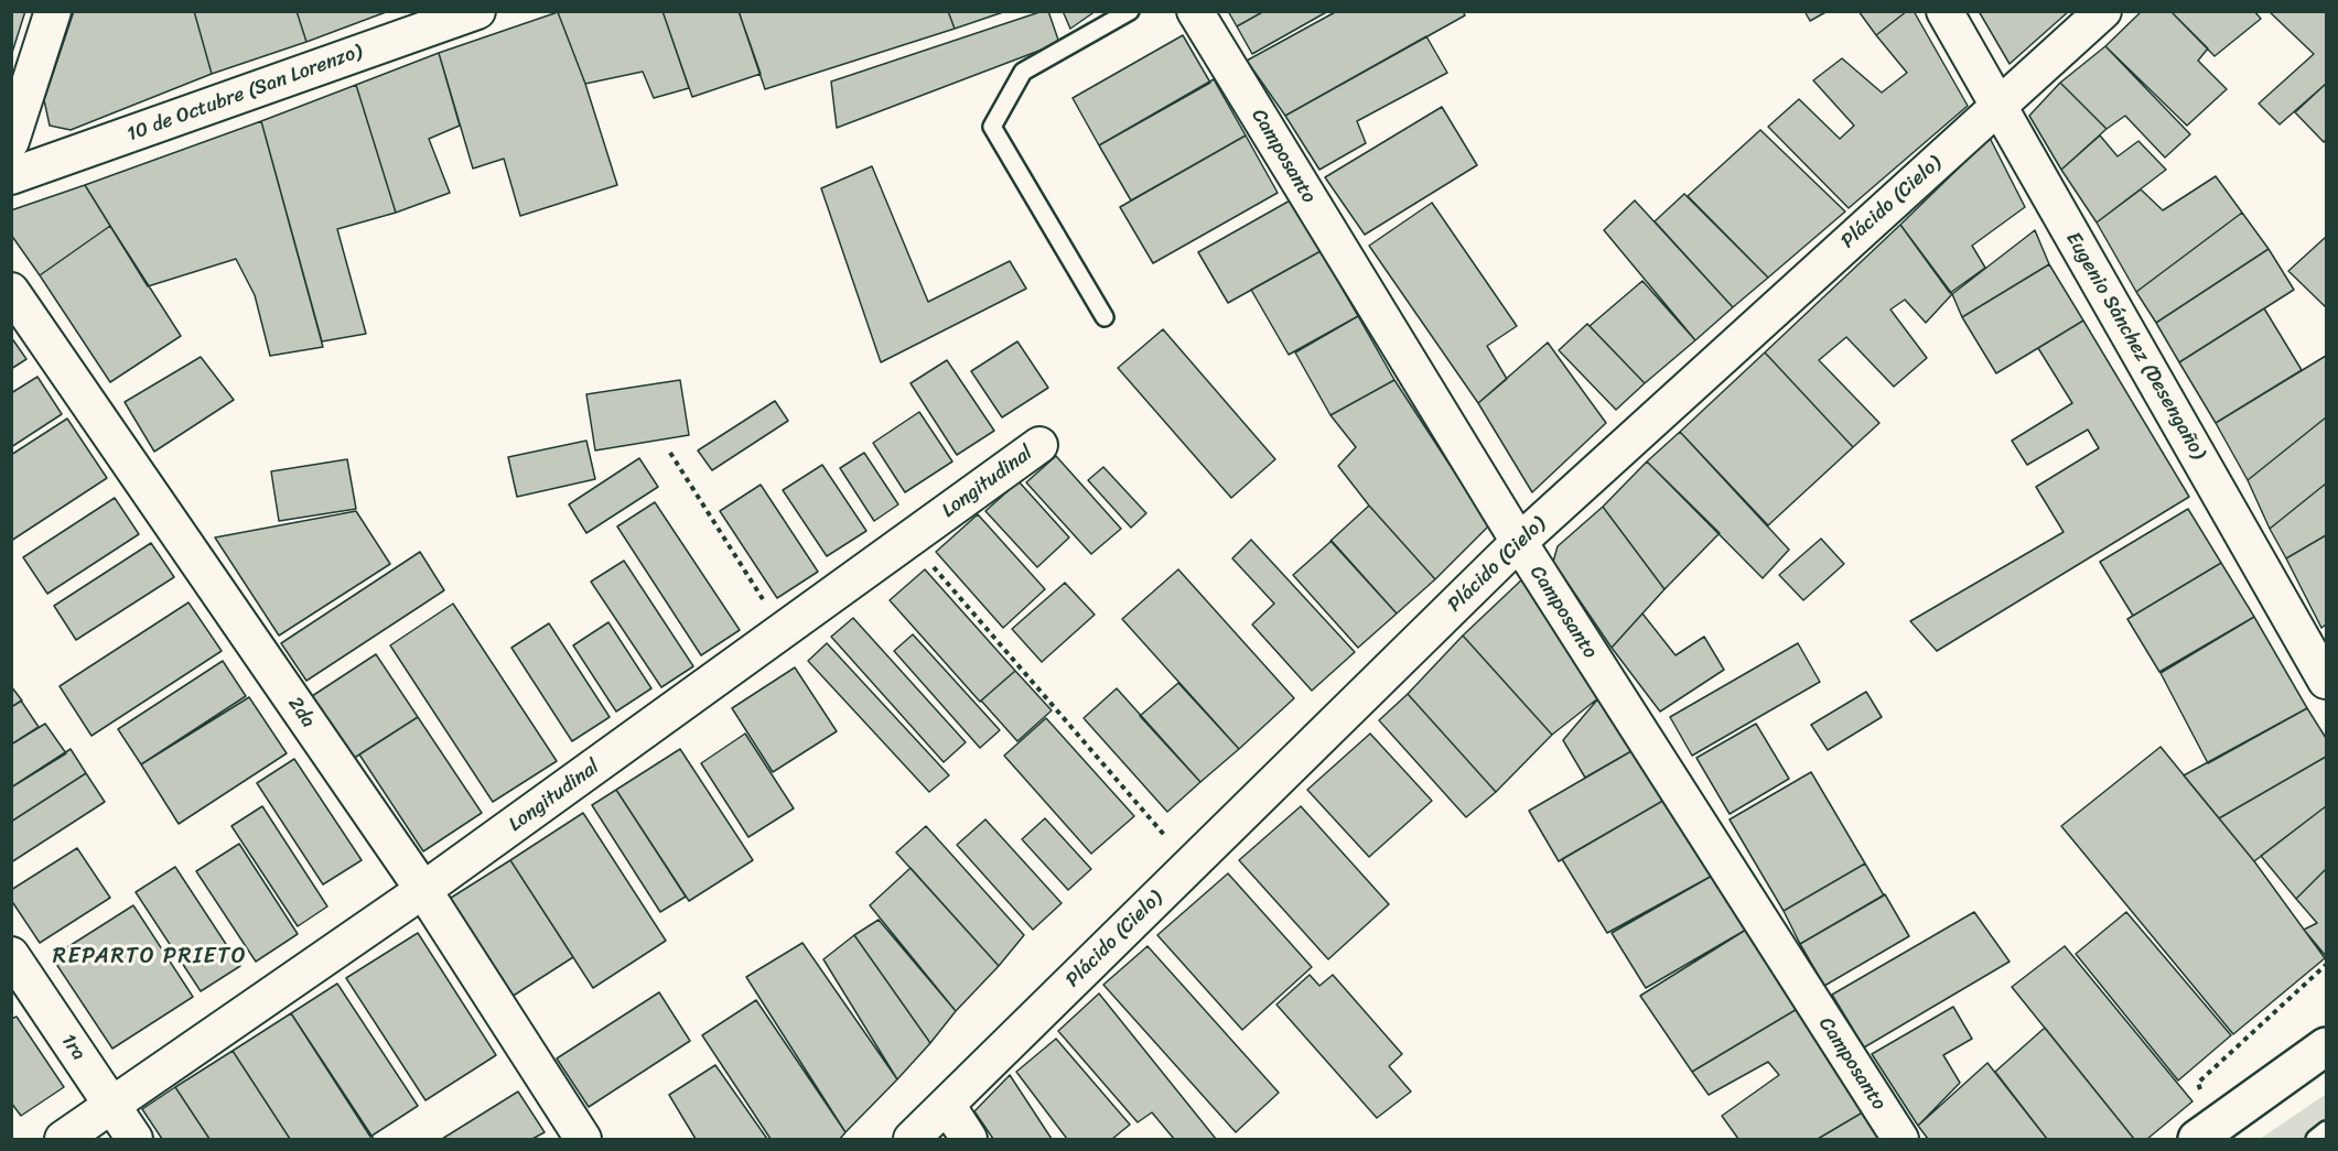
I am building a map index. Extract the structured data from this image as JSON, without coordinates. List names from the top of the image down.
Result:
{
  "streets": {
    "street": [
      "10 de Octubre (San Lorenzo)",
      "Camposanto",
      "Plácido (Cielo)",
      "Eugenio Sánchez (Desengaño)",
      "Longitudinal",
      "2da",
      "1ra"
    ]
  },
  "crossings": [
    ["Camposanto", "Plácido (Cielo)"],
    ["Plácido (Cielo)", "Eugenio Sánchez (Desengaño)"],
    ["Longitudinal", "2da"],
    ["Longitudinal", "1ra"]
  ],
  "districts": ["REPARTO PRIETO"]
}
